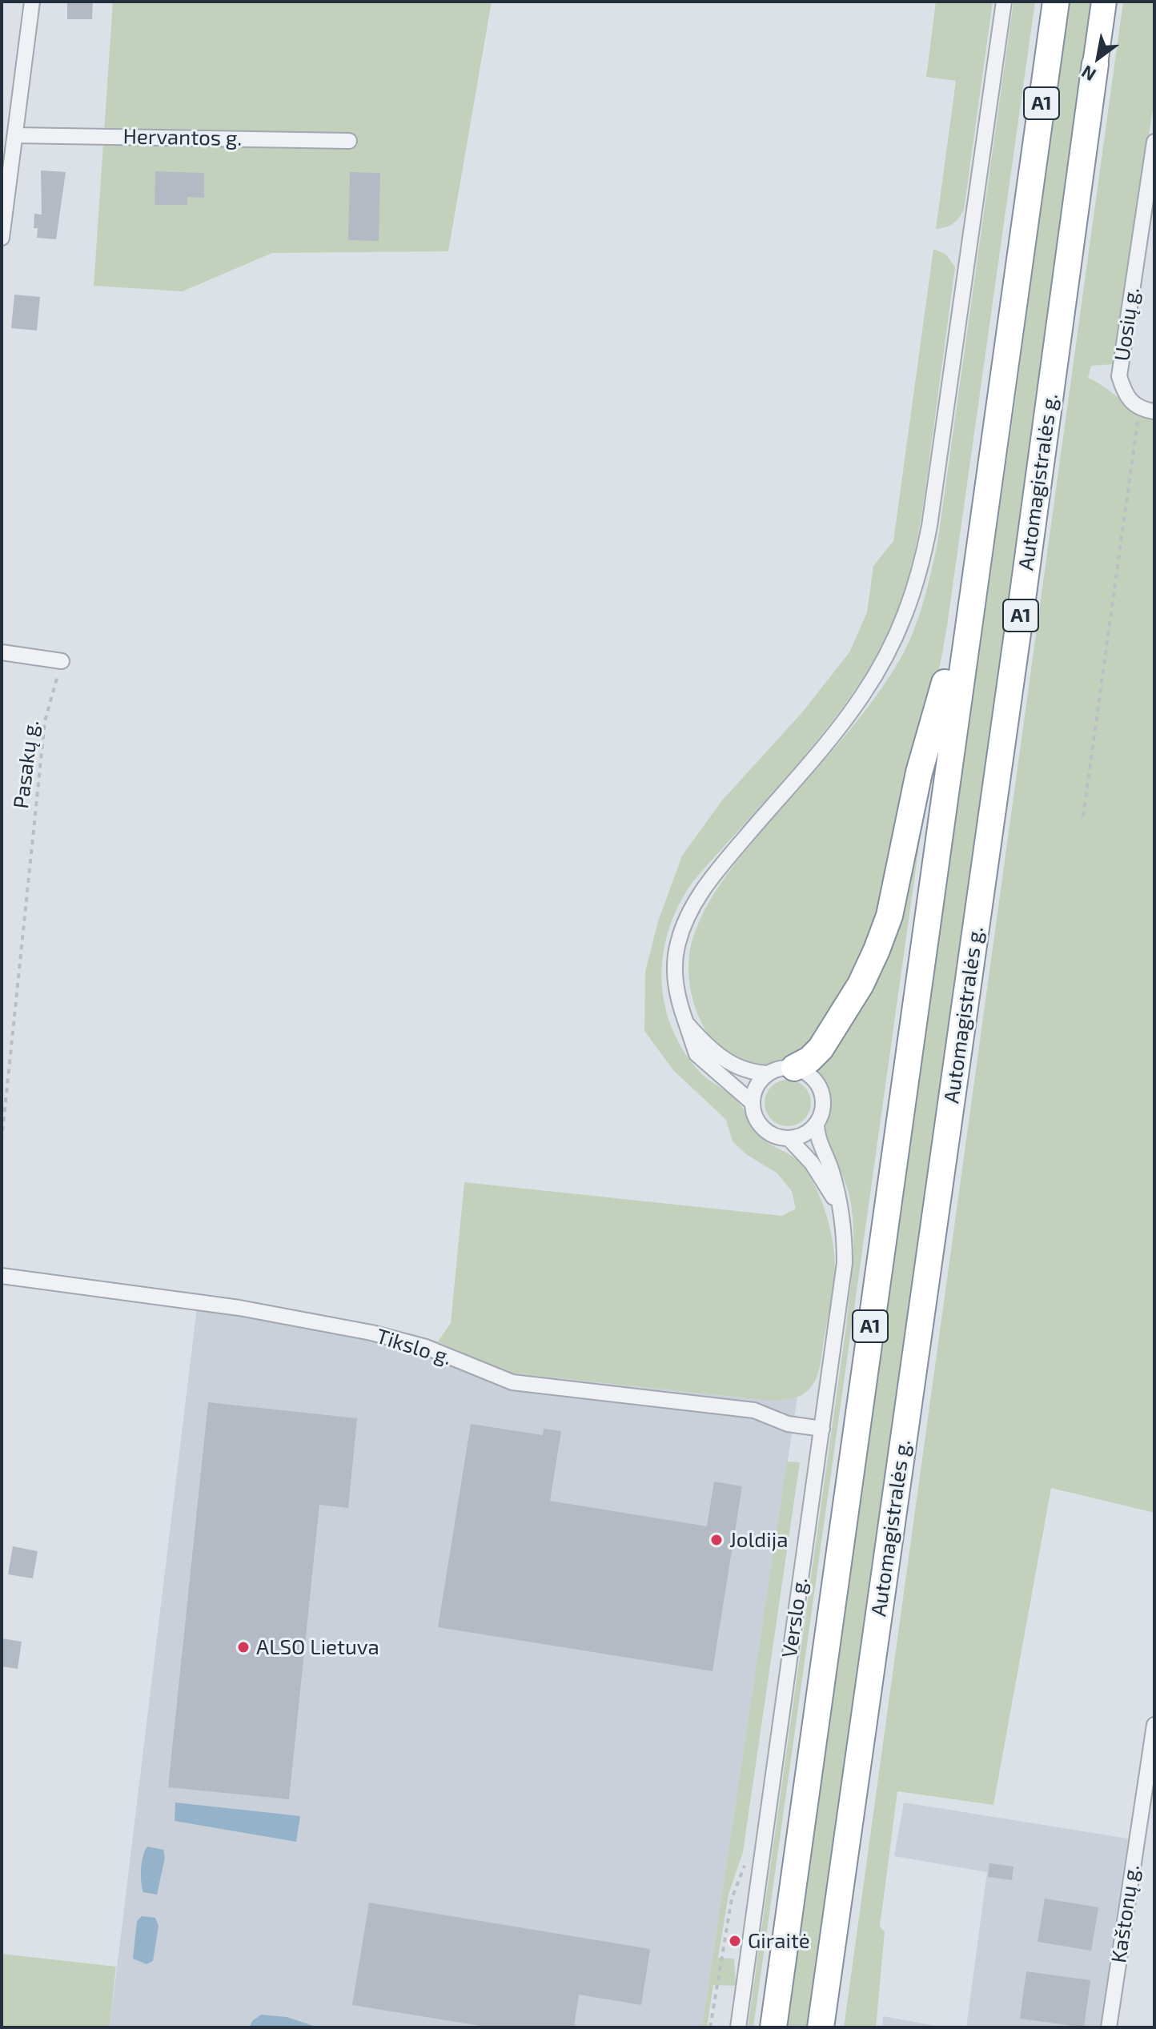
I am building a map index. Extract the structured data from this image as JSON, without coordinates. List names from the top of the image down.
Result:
{
  "streets": {
    "highway": ["A1", "Automagistralės g."],
    "street": [
      "Hervantos g.",
      "Uosių g.",
      "Tikslo g.",
      "Verslo g.",
      "Kaštonų g."
    ],
    "path": ["Pasakų g."]
  },
  "crossings": [
    ["Tikslo g.", "Verslo g."]
  ],
  "places": ["Joldija", "ALSO Lietuva", "Giraitė"],
  "north": "bottom left"
}
